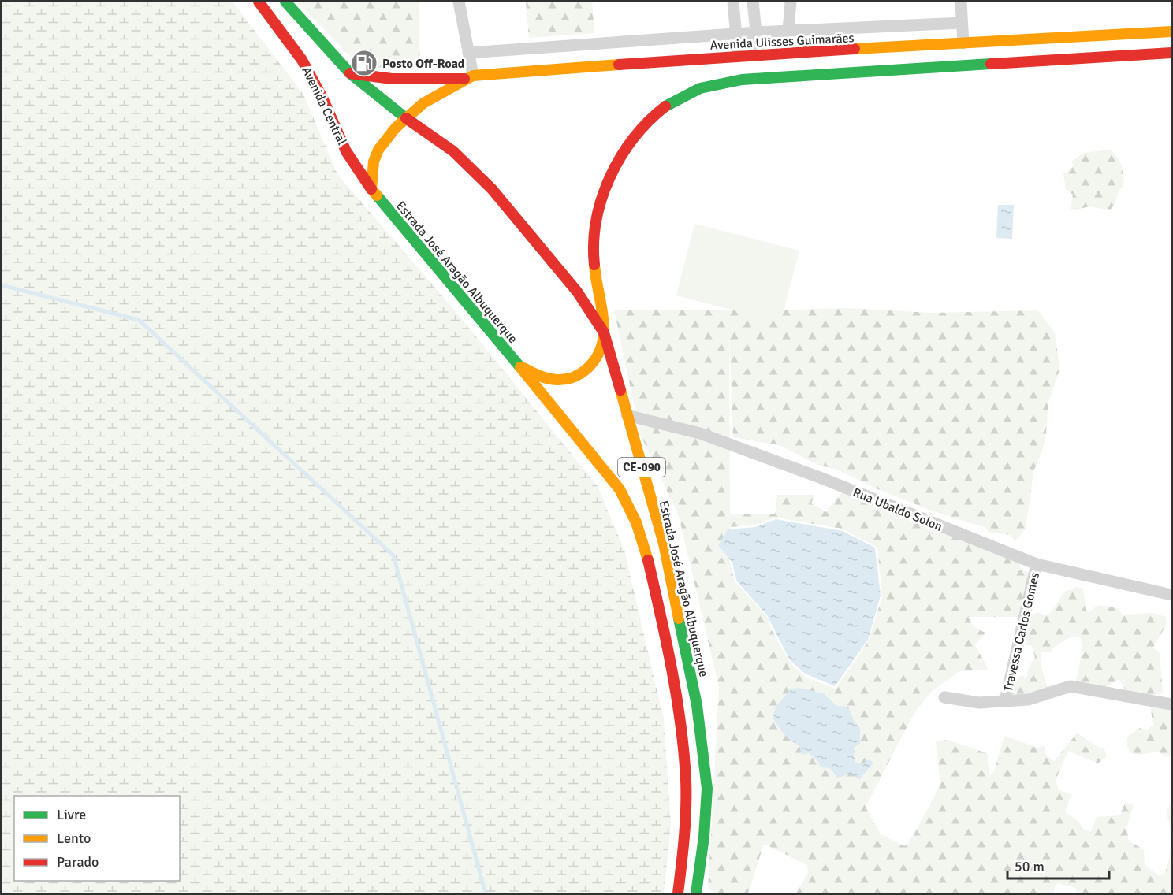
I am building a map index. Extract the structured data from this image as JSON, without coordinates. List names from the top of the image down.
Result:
{
  "streets": {
    "main road": [
      "Avenida Ulisses Guimarães",
      "Avenida Central",
      "Estrada José Aragão Albuquerque",
      "CE-090"
    ],
    "street": ["Rua Ubaldo Solon", "Travessa Carlos Gomes"]
  },
  "crossings": [
    ["Avenida Ulisses Guimarães", "Avenida Central"],
    ["Avenida Ulisses Guimarães", "Estrada José Aragão Albuquerque"],
    ["Avenida Ulisses Guimarães", "CE-090"],
    ["Avenida Central", "Estrada José Aragão Albuquerque"],
    ["Estrada José Aragão Albuquerque", "CE-090"],
    ["Estrada José Aragão Albuquerque", "Rua Ubaldo Solon"],
    ["Rua Ubaldo Solon", "Travessa Carlos Gomes"]
  ],
  "places": {
    "fuel station": ["Posto Off-Road"]
  },
  "legend": ["Livre", "Lento", "Parado"],
  "scale_bar": "50 m"
}
